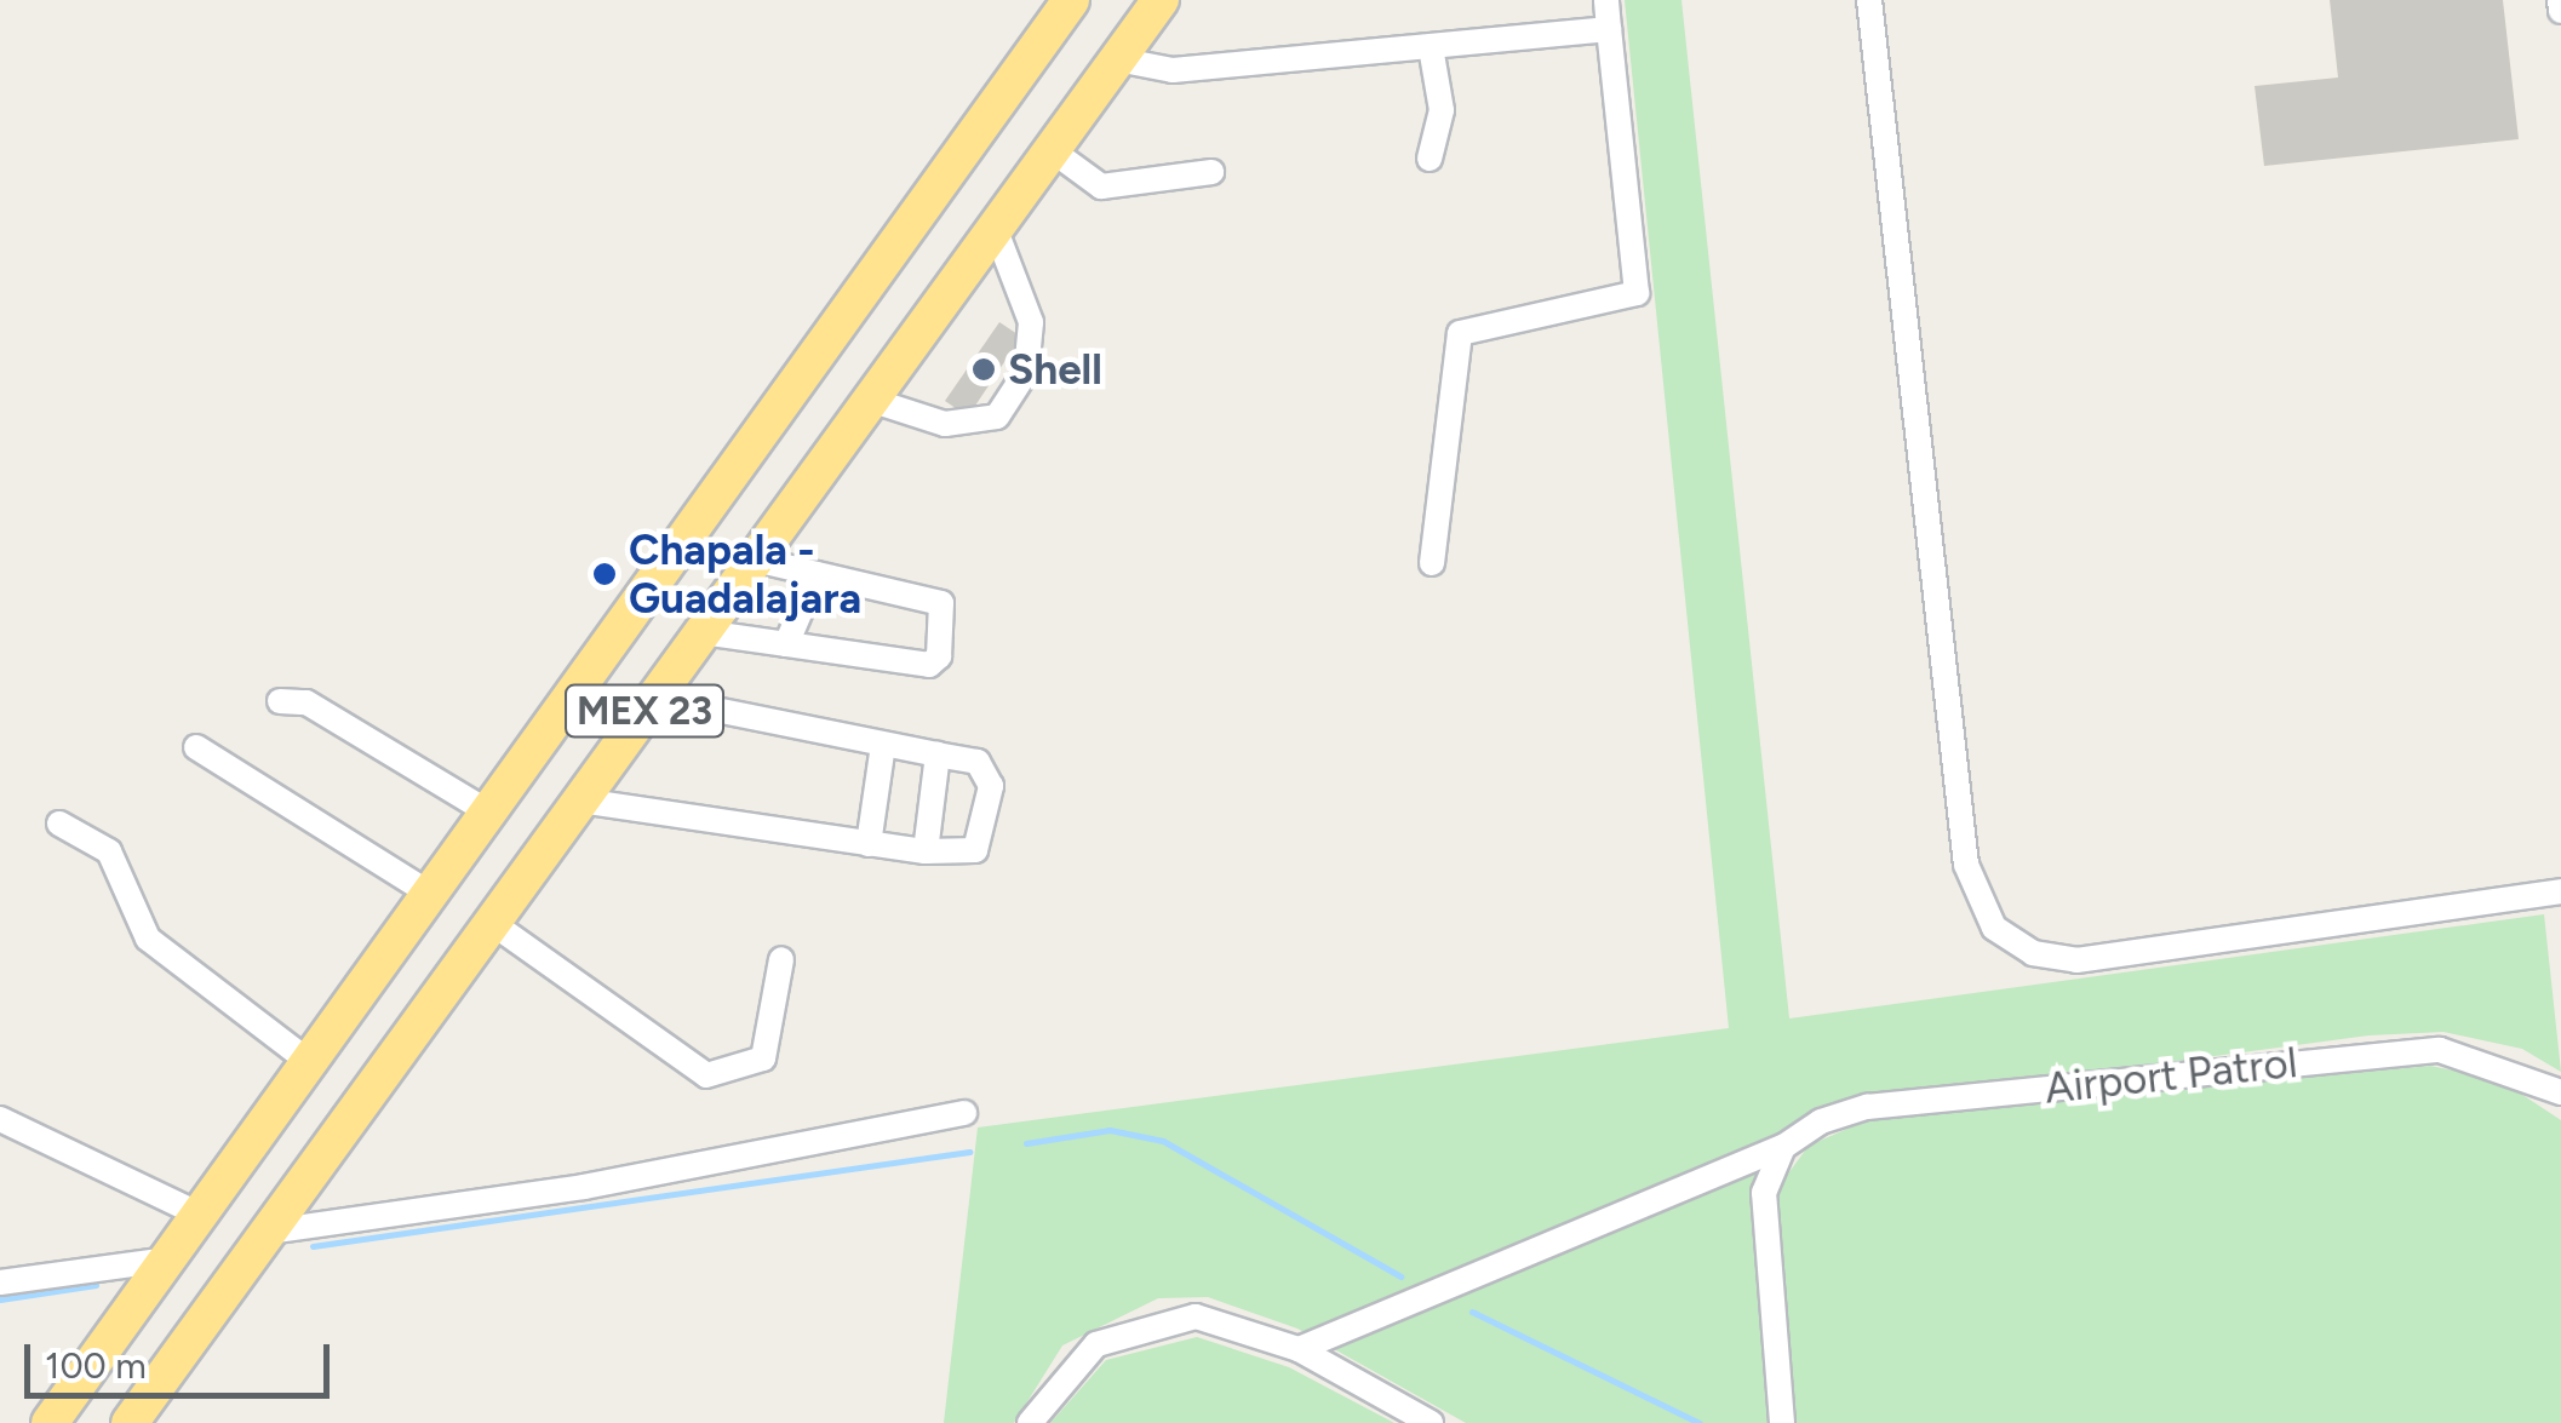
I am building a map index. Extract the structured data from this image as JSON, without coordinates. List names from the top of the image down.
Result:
{
  "streets": {
    "highway": ["MEX 23"],
    "street": ["Airport Patrol"]
  },
  "places": ["Shell", "Chapala - Guadalajara"],
  "scale_bar": "100 m"
}
